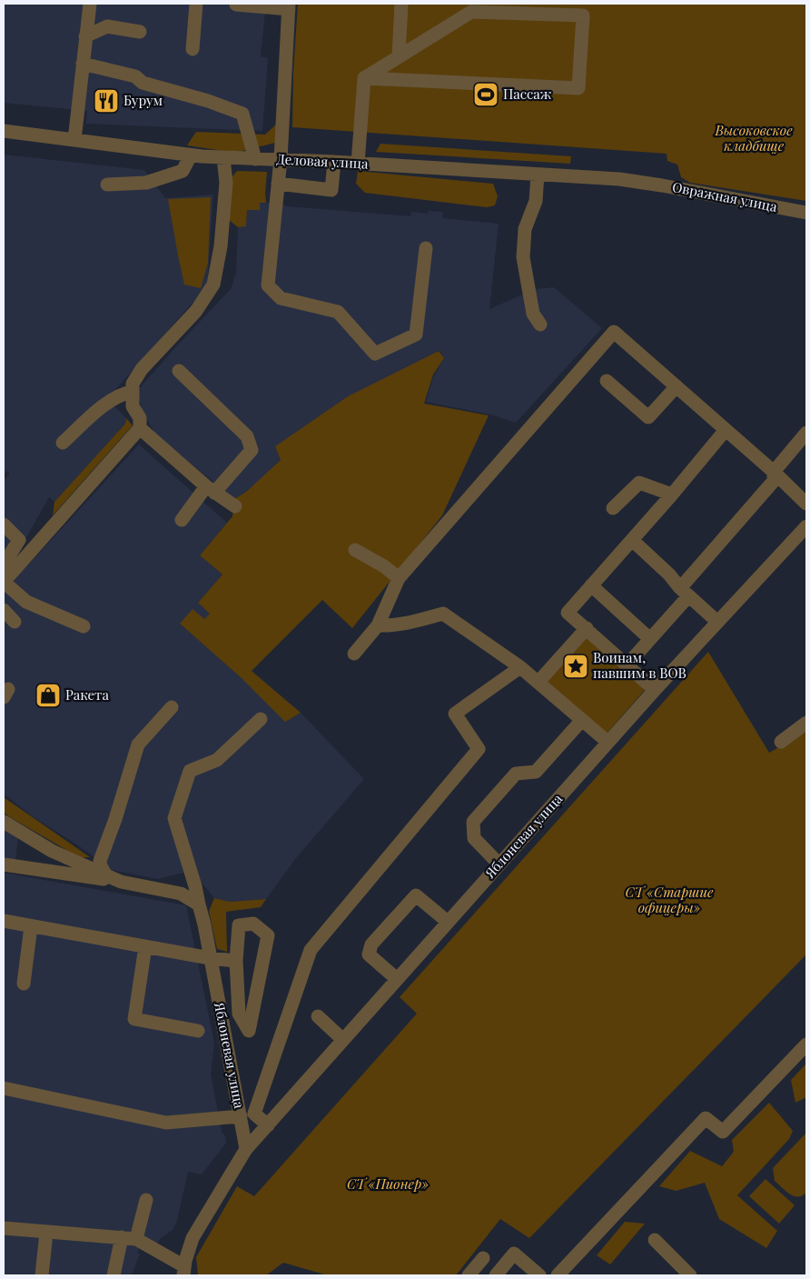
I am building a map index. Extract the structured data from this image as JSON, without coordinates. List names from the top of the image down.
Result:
{
  "streets": {
    "street": ["Деловая улица", "Овражная улица", "Яблоневая улица"]
  },
  "crossings": [
    ["Деловая улица", "Овражная улица"]
  ],
  "parks": ["Высоковское кладбище", "СТ «Старшие офицеры»", "СТ «Пионер»"],
  "places": {
    "sports": ["Пассаж"],
    "restaurant": ["Бурум"],
    "place": ["Воинам, павшим в ВОВ"],
    "shop": ["Ракета"]
  }
}
